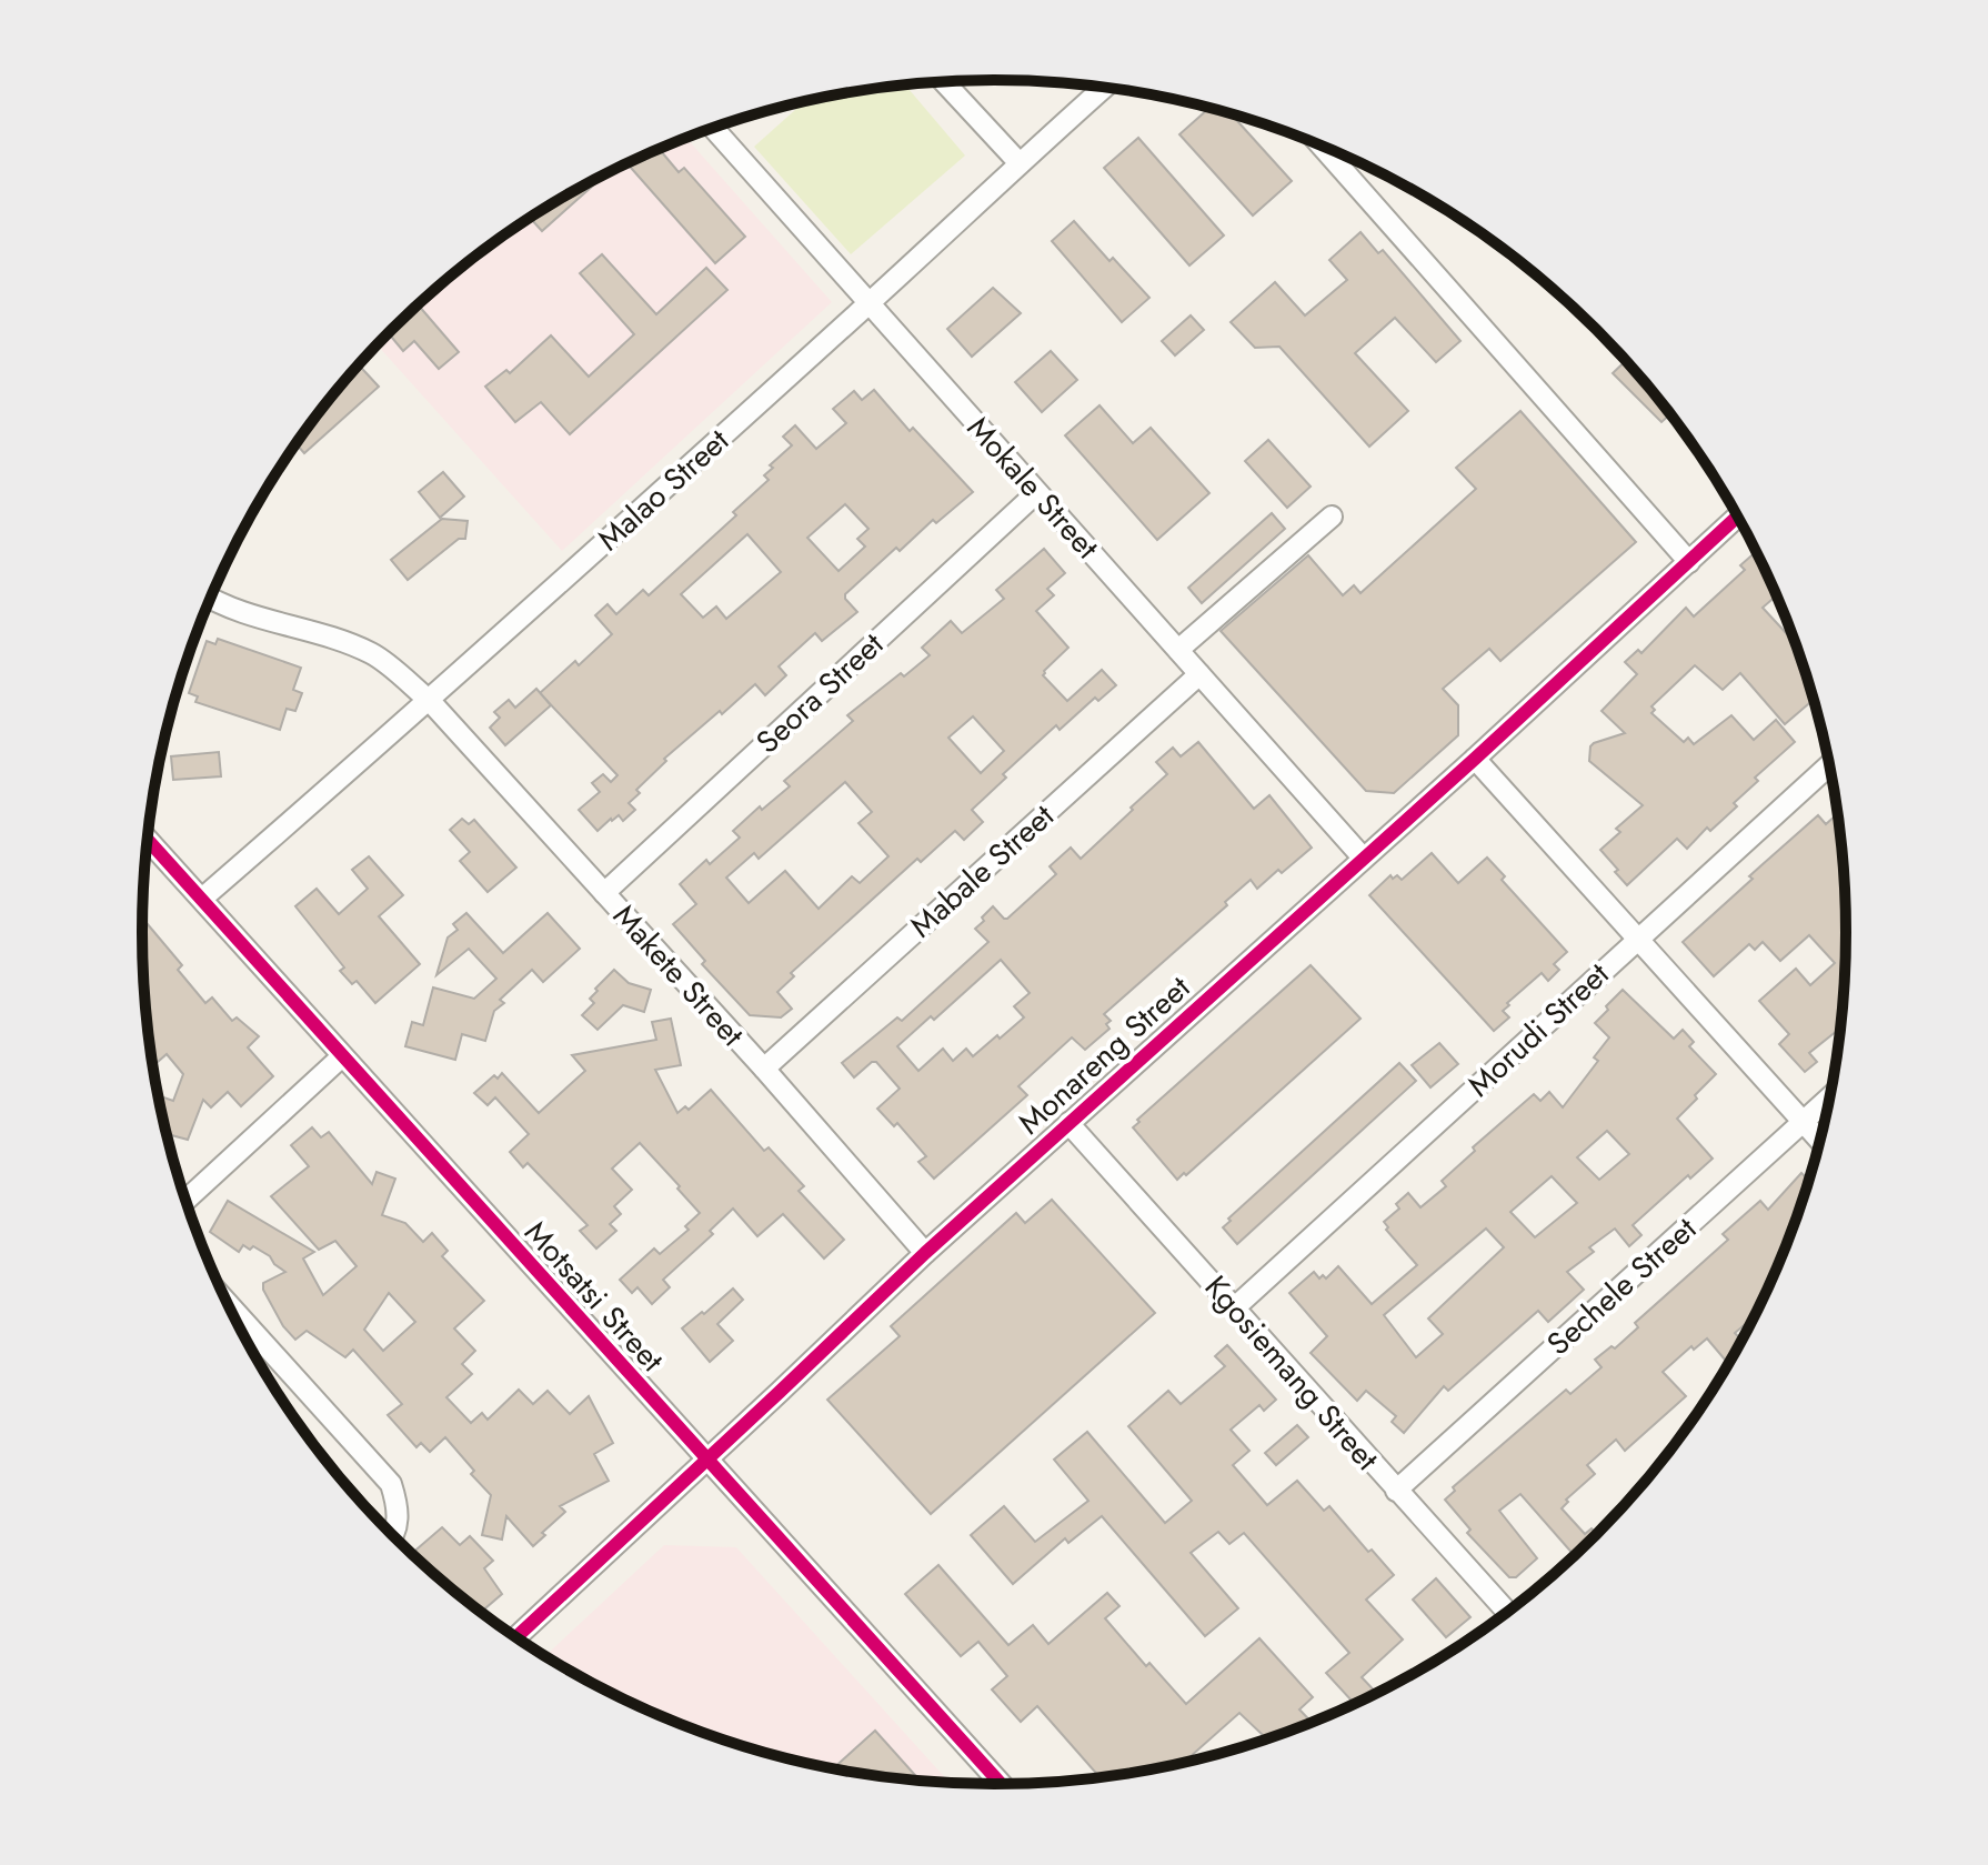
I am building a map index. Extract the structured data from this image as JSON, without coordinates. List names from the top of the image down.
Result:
{
  "streets": {
    "street": [
      "Mokale Street",
      "Malao Street",
      "Seora Street",
      "Mabale Street",
      "Makete Street",
      "Morudi Street",
      "Monareng Street",
      "Sechele Street",
      "Motsatsi Street",
      "Kgosiemang Street"
    ]
  },
  "crossings": [
    ["Mokale Street", "Malao Street"],
    ["Mokale Street", "Seora Street"],
    ["Mokale Street", "Mabale Street"],
    ["Mokale Street", "Monareng Street"],
    ["Malao Street", "Makete Street"],
    ["Malao Street", "Motsatsi Street"],
    ["Seora Street", "Makete Street"],
    ["Mabale Street", "Makete Street"],
    ["Makete Street", "Monareng Street"],
    ["Morudi Street", "Kgosiemang Street"],
    ["Monareng Street", "Motsatsi Street"],
    ["Monareng Street", "Kgosiemang Street"],
    ["Sechele Street", "Kgosiemang Street"]
  ]
}
